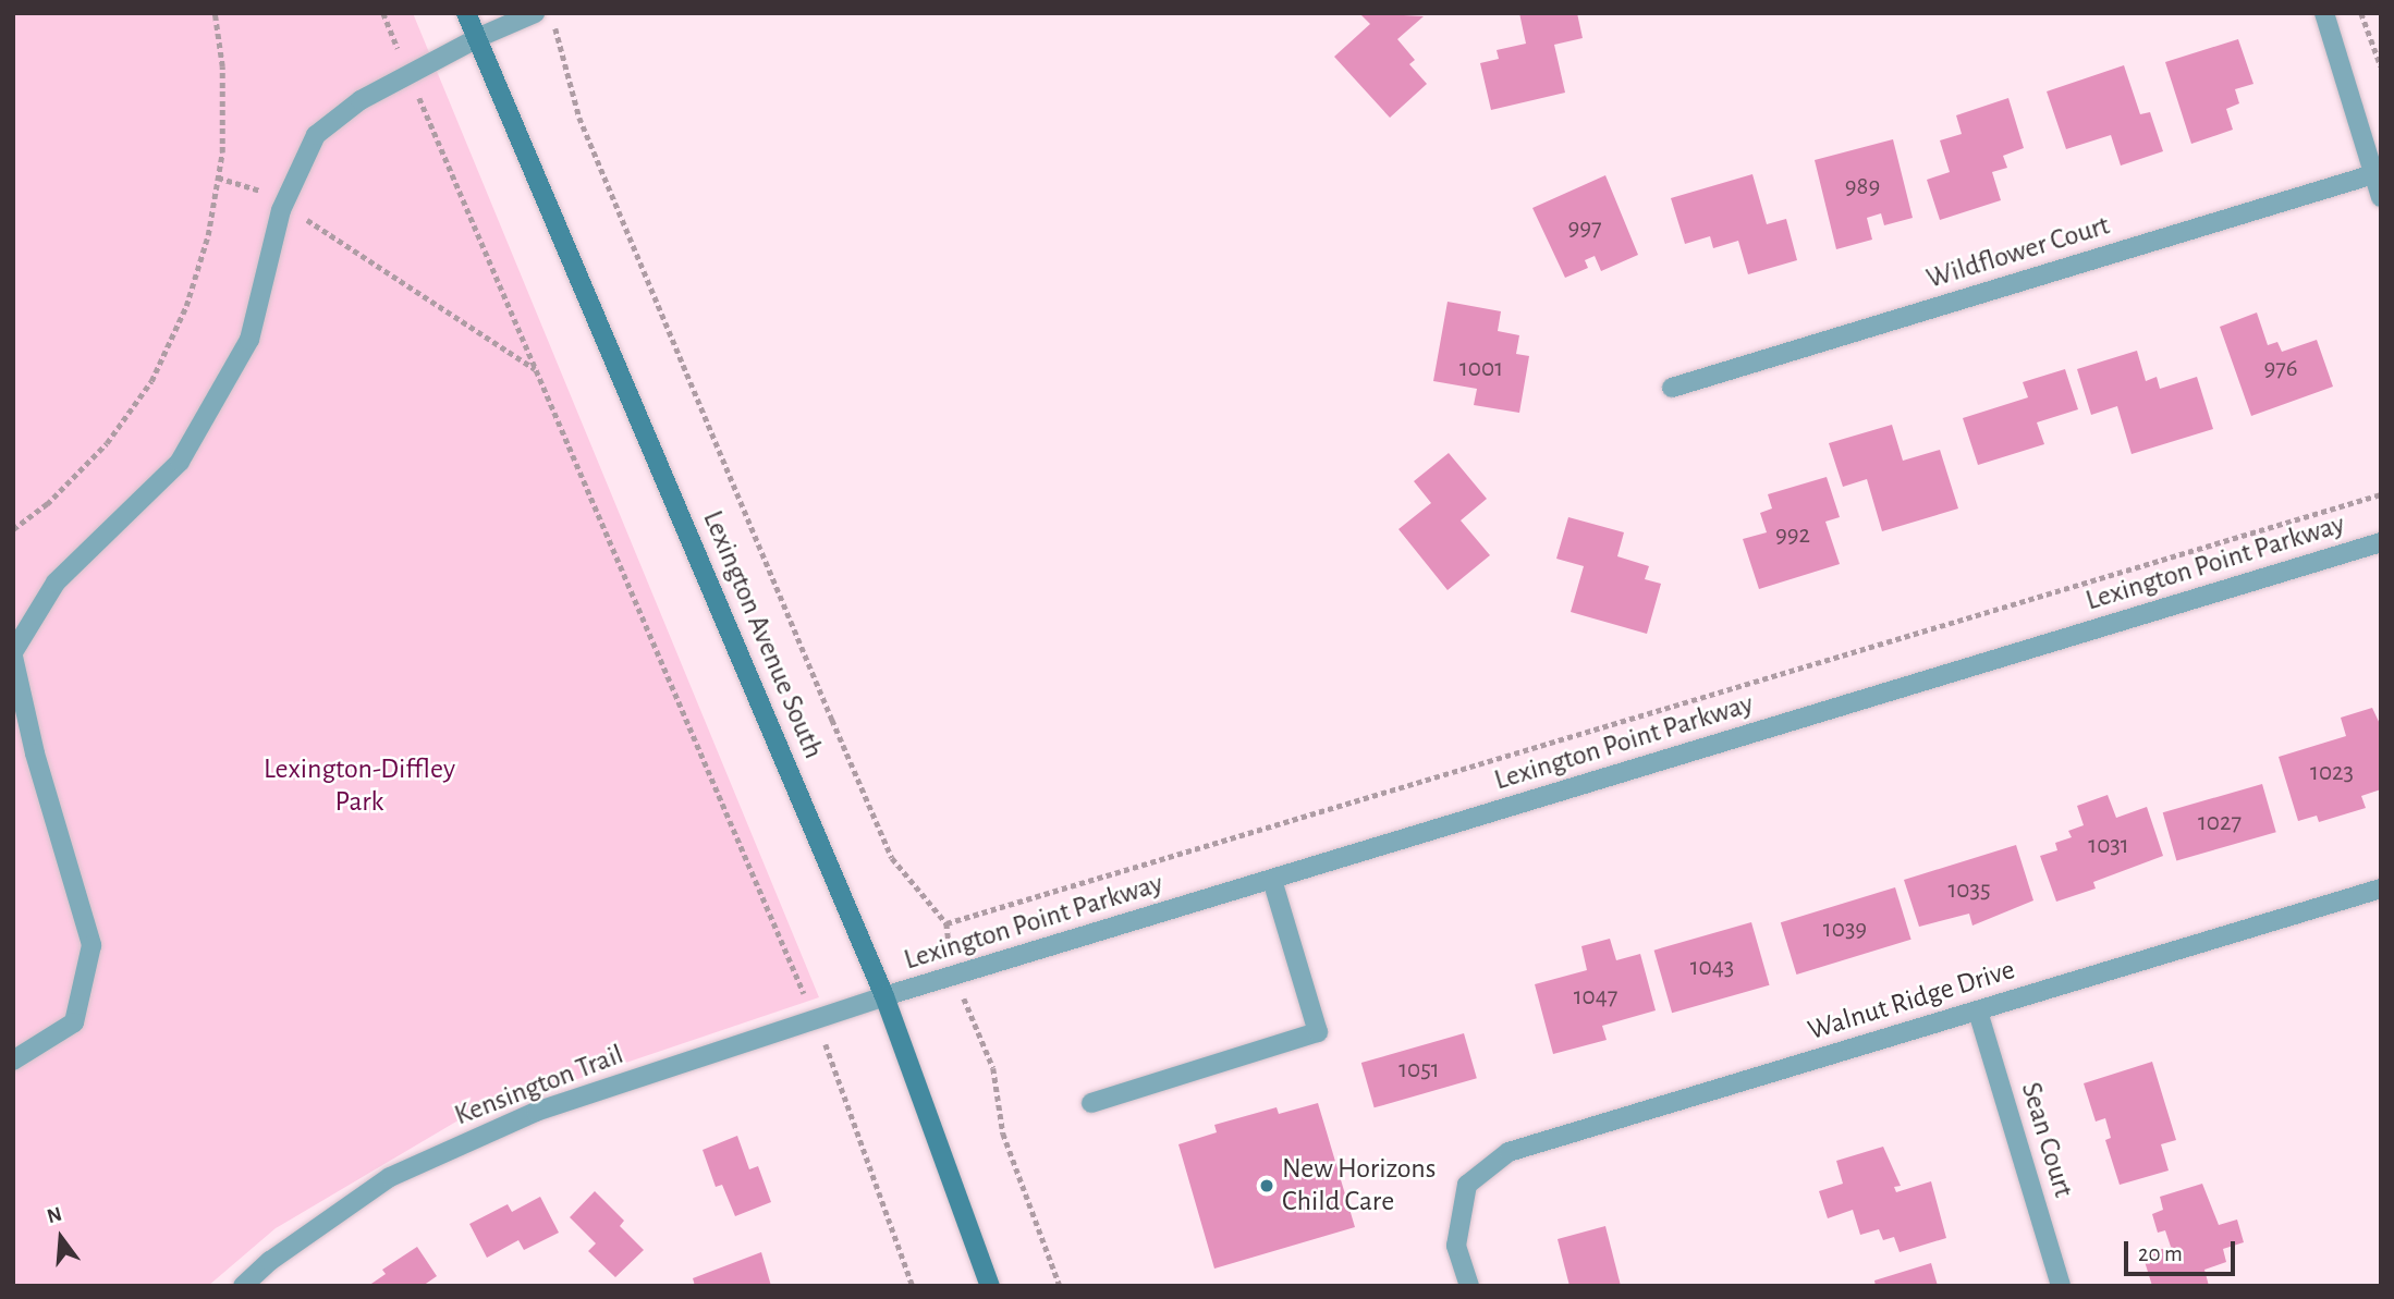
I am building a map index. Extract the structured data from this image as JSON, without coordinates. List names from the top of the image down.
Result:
{
  "streets": {
    "street": [
      "Wildflower Court",
      "Lexington Point Parkway",
      "Lexington Avenue South",
      "Walnut Ridge Drive",
      "Kensington Trail",
      "Sean Court"
    ]
  },
  "crossings": [
    ["Lexington Point Parkway", "Lexington Avenue South"],
    ["Lexington Point Parkway", "Kensington Trail"],
    ["Lexington Avenue South", "Kensington Trail"],
    ["Walnut Ridge Drive", "Sean Court"]
  ],
  "parks": ["Lexington-Diffley Park"],
  "places": ["New Horizons Child Care"],
  "house_numbers": [
    "989",
    "997",
    "1001",
    "976",
    "992",
    "1023",
    "1027",
    "1031",
    "1035",
    "1039",
    "1043",
    "1047",
    "1051"
  ],
  "scale_bar": "20 m",
  "north": "top"
}
